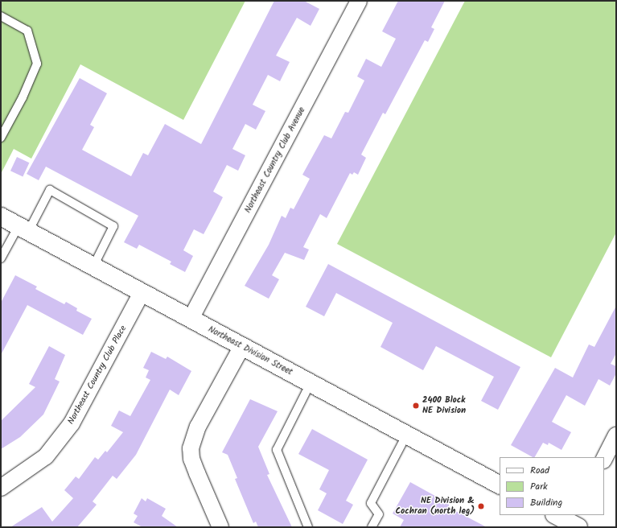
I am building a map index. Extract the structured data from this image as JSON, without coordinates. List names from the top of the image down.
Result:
{
  "streets": {
    "main road": ["Northeast Division Street"],
    "street": ["Northeast Country Club Avenue", "Northeast Country Club Place"]
  },
  "crossings": [
    ["Northeast Country Club Avenue", "Northeast Division Street"],
    ["Northeast Division Street", "Northeast Country Club Place"]
  ],
  "places": ["2400 Block NE Division", "NE Division & Cochran (north leg)"],
  "legend": ["Road", "Park", "Building"]
}
